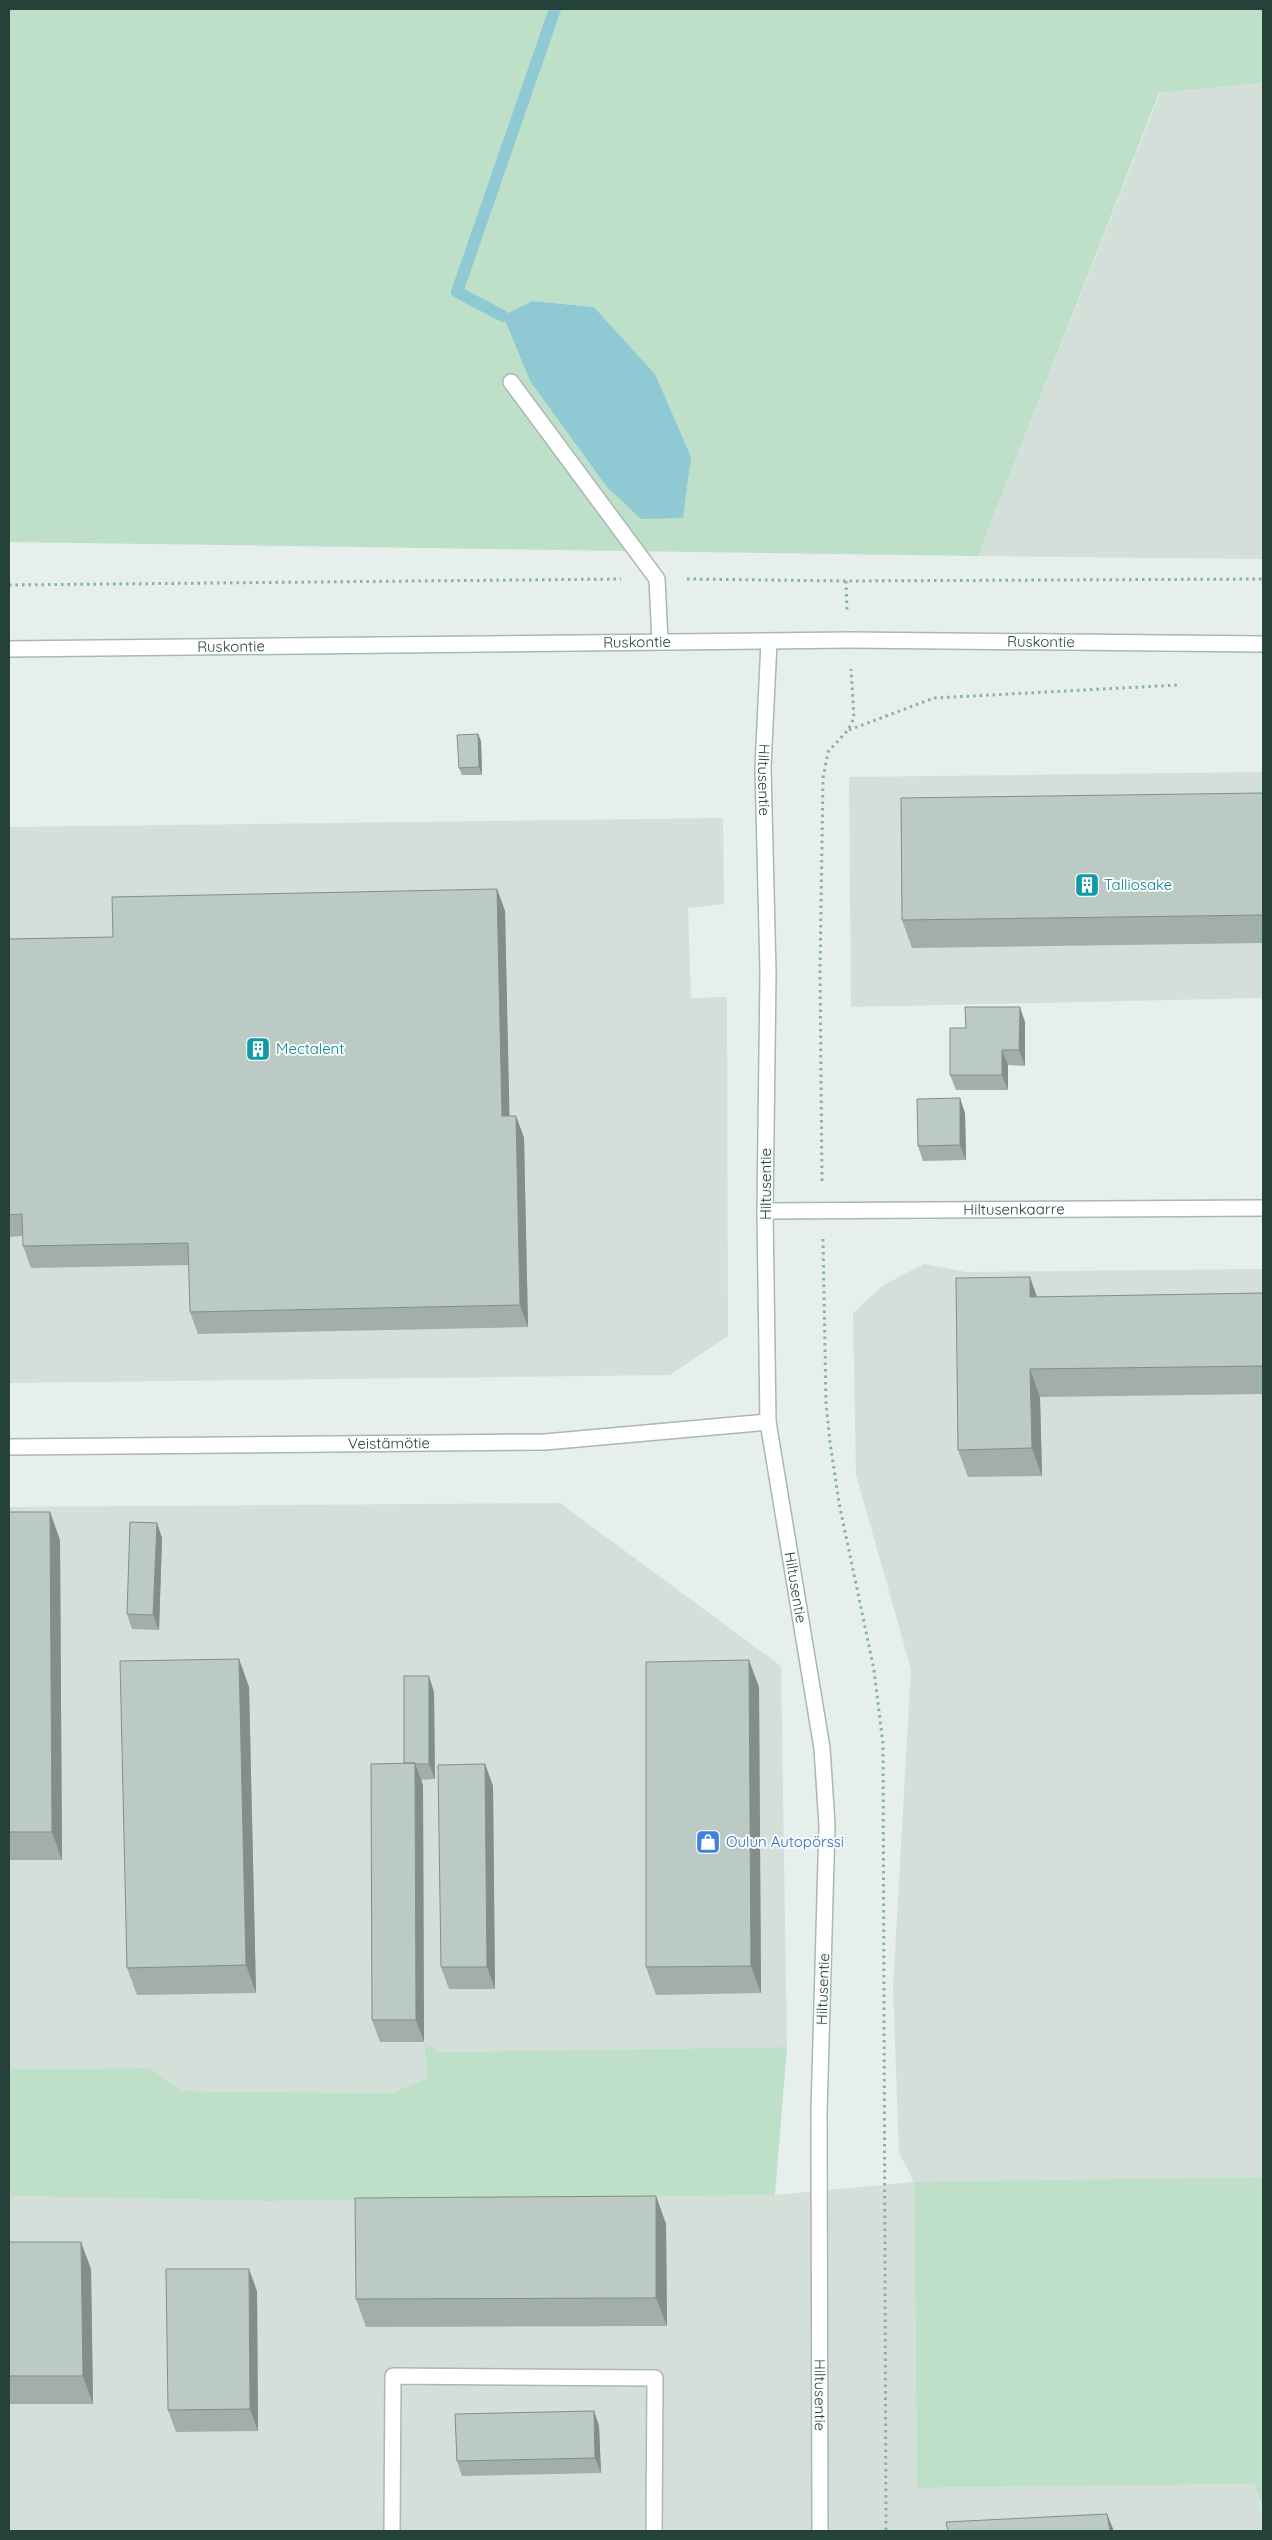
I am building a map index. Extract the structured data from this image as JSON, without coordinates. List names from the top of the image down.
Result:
{
  "streets": {
    "street": [
      "Ruskontie",
      "Hiltusentie",
      "Hiltusenkaarre",
      "Veistämötie"
    ]
  },
  "crossings": [
    ["Ruskontie", "Hiltusentie"],
    ["Hiltusentie", "Hiltusenkaarre"],
    ["Hiltusentie", "Veistämötie"]
  ],
  "places": {
    "building": ["Talliosake", "Mectalent"],
    "shop": ["Oulun Autopörssi"]
  }
}
